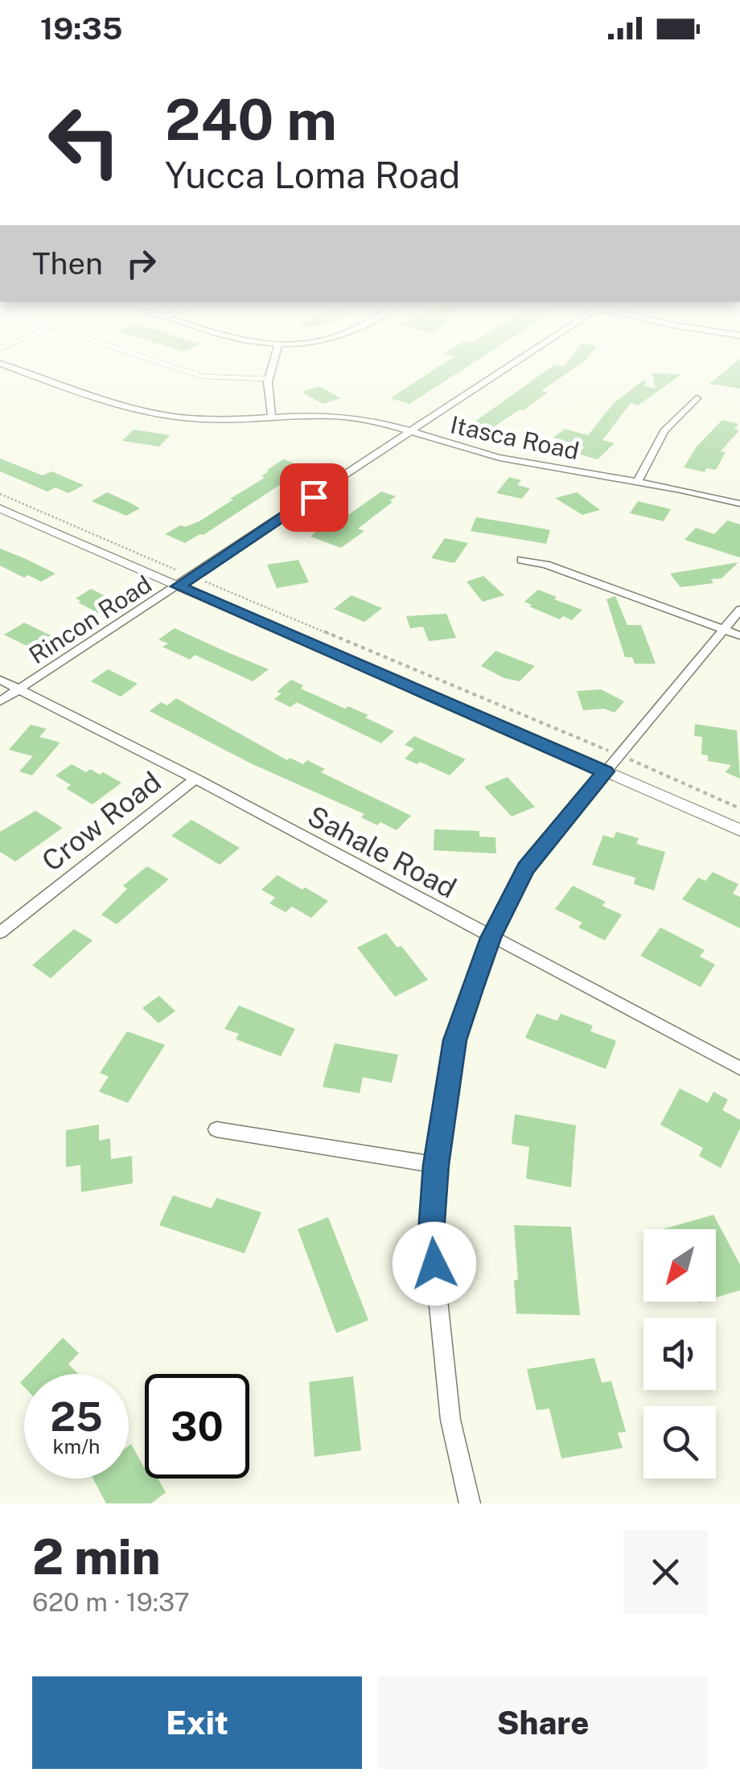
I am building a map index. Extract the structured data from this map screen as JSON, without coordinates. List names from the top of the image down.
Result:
{
  "streets": {
    "street": [
      "Itasca Road",
      "Rincon Road",
      "Crow Road",
      "Sahale Road"
    ]
  },
  "crossings": [
    ["Itasca Road", "Rincon Road"],
    ["Rincon Road", "Sahale Road"],
    ["Crow Road", "Sahale Road"]
  ],
  "north": "bottom left",
  "page": {
    "status": "19:35",
    "turn": ["240 m", "Yucca Loma Road"],
    "then": "Then",
    "speed": "25 km/h",
    "limit": "30",
    "heading": ["2 min", "620 m · 19:37"],
    "buttons": ["Exit", "Share"]
  }
}
